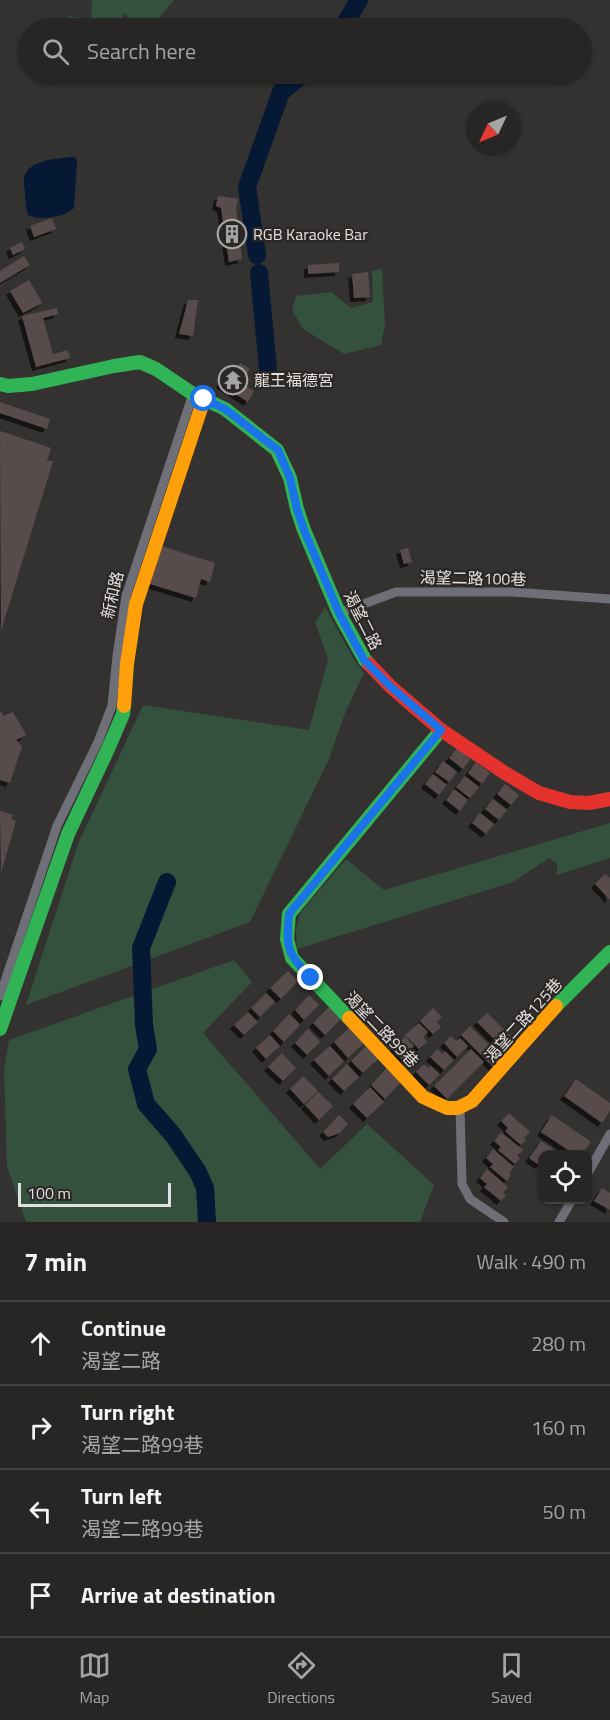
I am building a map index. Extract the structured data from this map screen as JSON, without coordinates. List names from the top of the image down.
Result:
{
  "streets": {
    "street": [
      "渴望二路100巷",
      "新和路",
      "渴望二路",
      "渴望二路125巷",
      "渴望二路99巷"
    ]
  },
  "crossings": [
    ["渴望二路100巷", "渴望二路"],
    ["新和路", "渴望二路"],
    ["渴望二路", "渴望二路99巷"],
    ["渴望二路125巷", "渴望二路99巷"]
  ],
  "places": {
    "building": ["RGB Karaoke Bar"],
    "temple": ["龍王福德宮"]
  },
  "scale_bar": "100 m",
  "north": "bottom left",
  "page": {
    "search": "Search here",
    "scale": "100 m",
    "heading": ["7 min", "Walk · 490 m"],
    "list": [
      ["Continue", "渴望二路", "280 m"],
      ["Turn right", "渴望二路99巷", "160 m"],
      ["Turn left", "渴望二路99巷", "50 m"],
      "Arrive at destination"
    ],
    "nav": ["Map", "Directions", "Saved"]
  }
}
